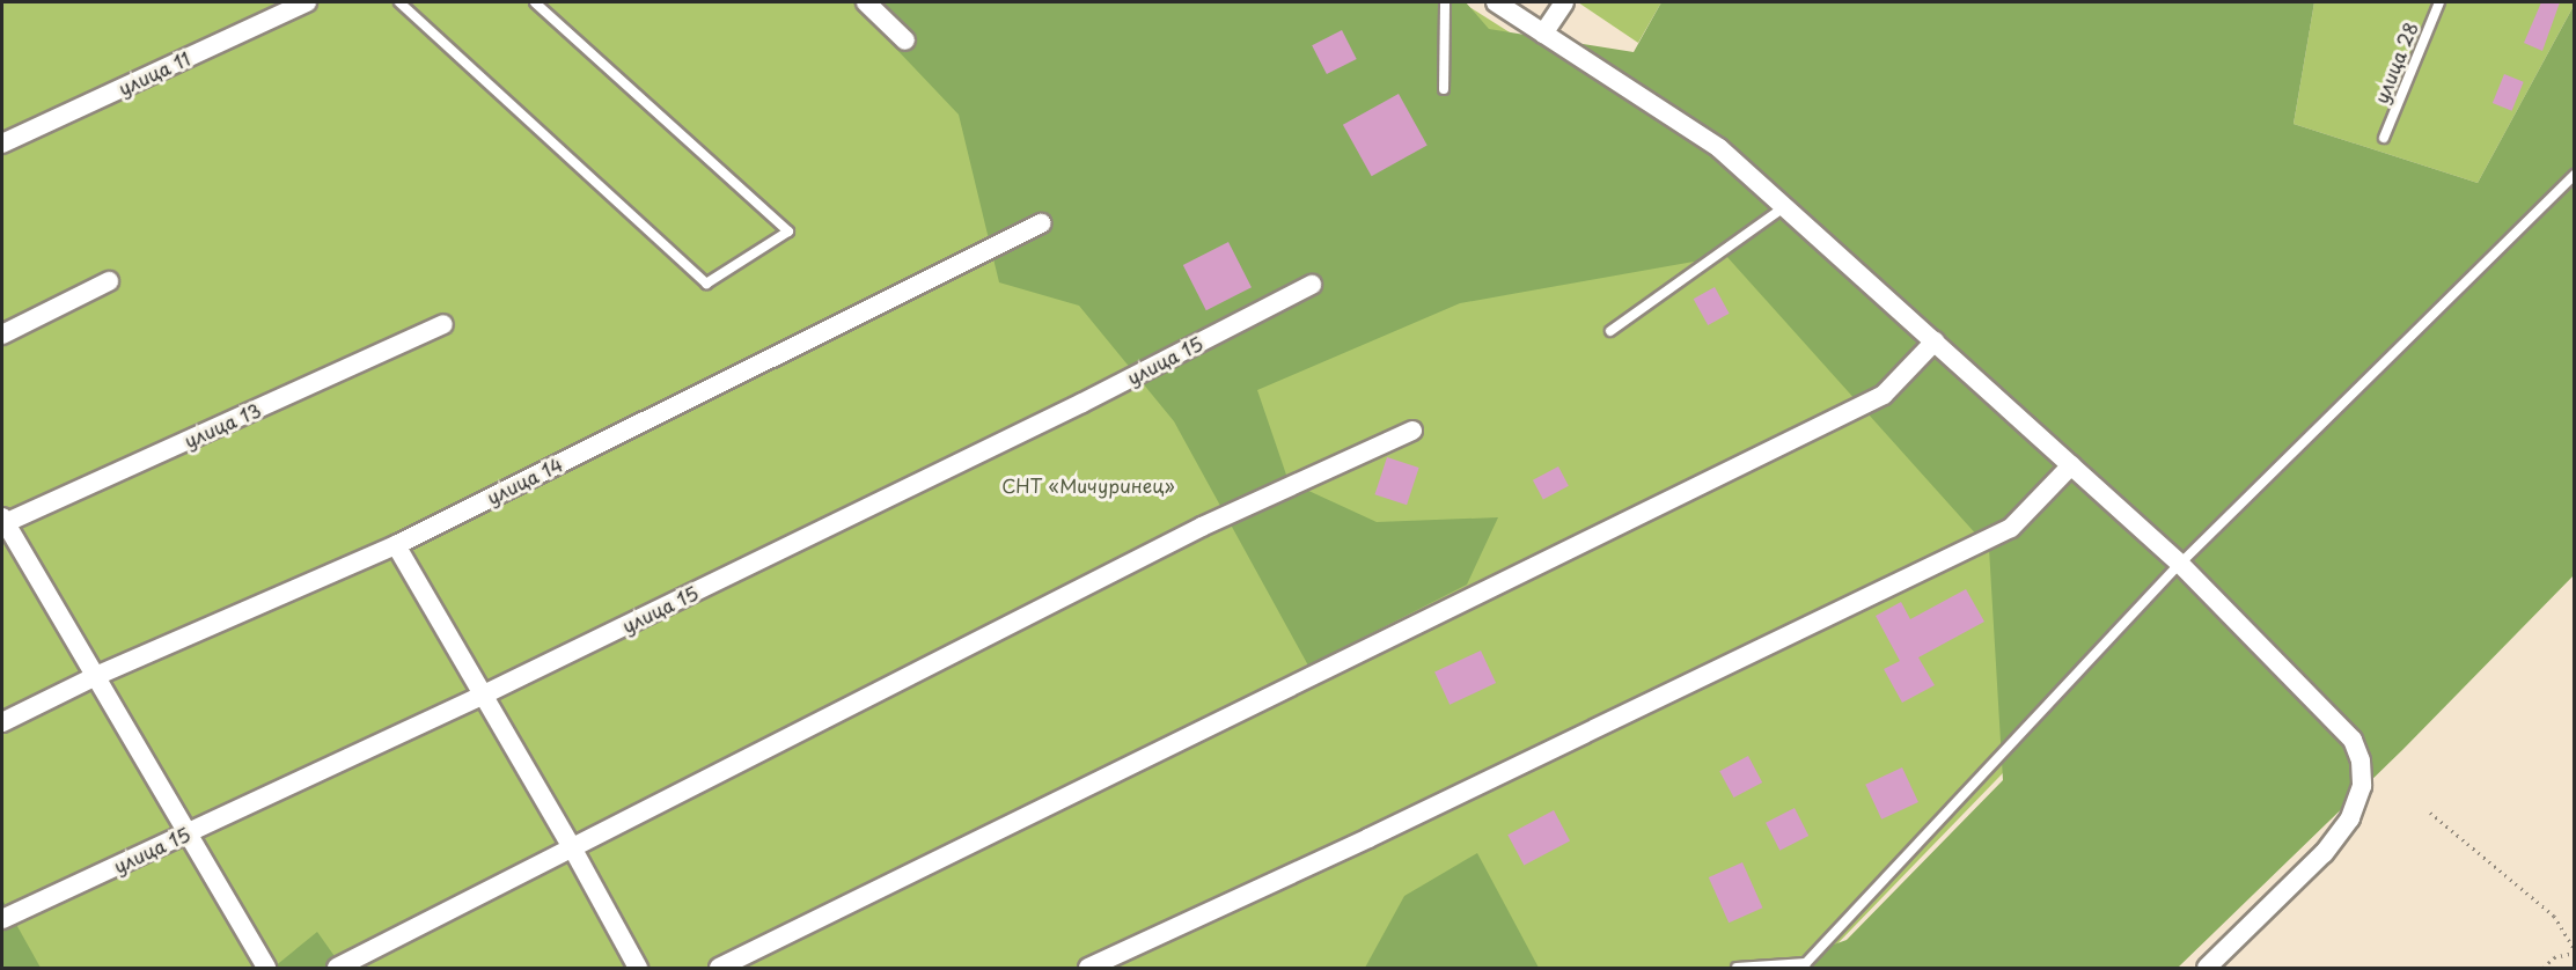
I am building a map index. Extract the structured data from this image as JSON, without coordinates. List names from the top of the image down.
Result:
{
  "streets": {
    "street": [
      "улица 11",
      "улица 15",
      "улица 13",
      "улица 14"
    ],
    "lane": ["улица 28"]
  },
  "parks": ["СНТ «Мичуринец»"]
}
